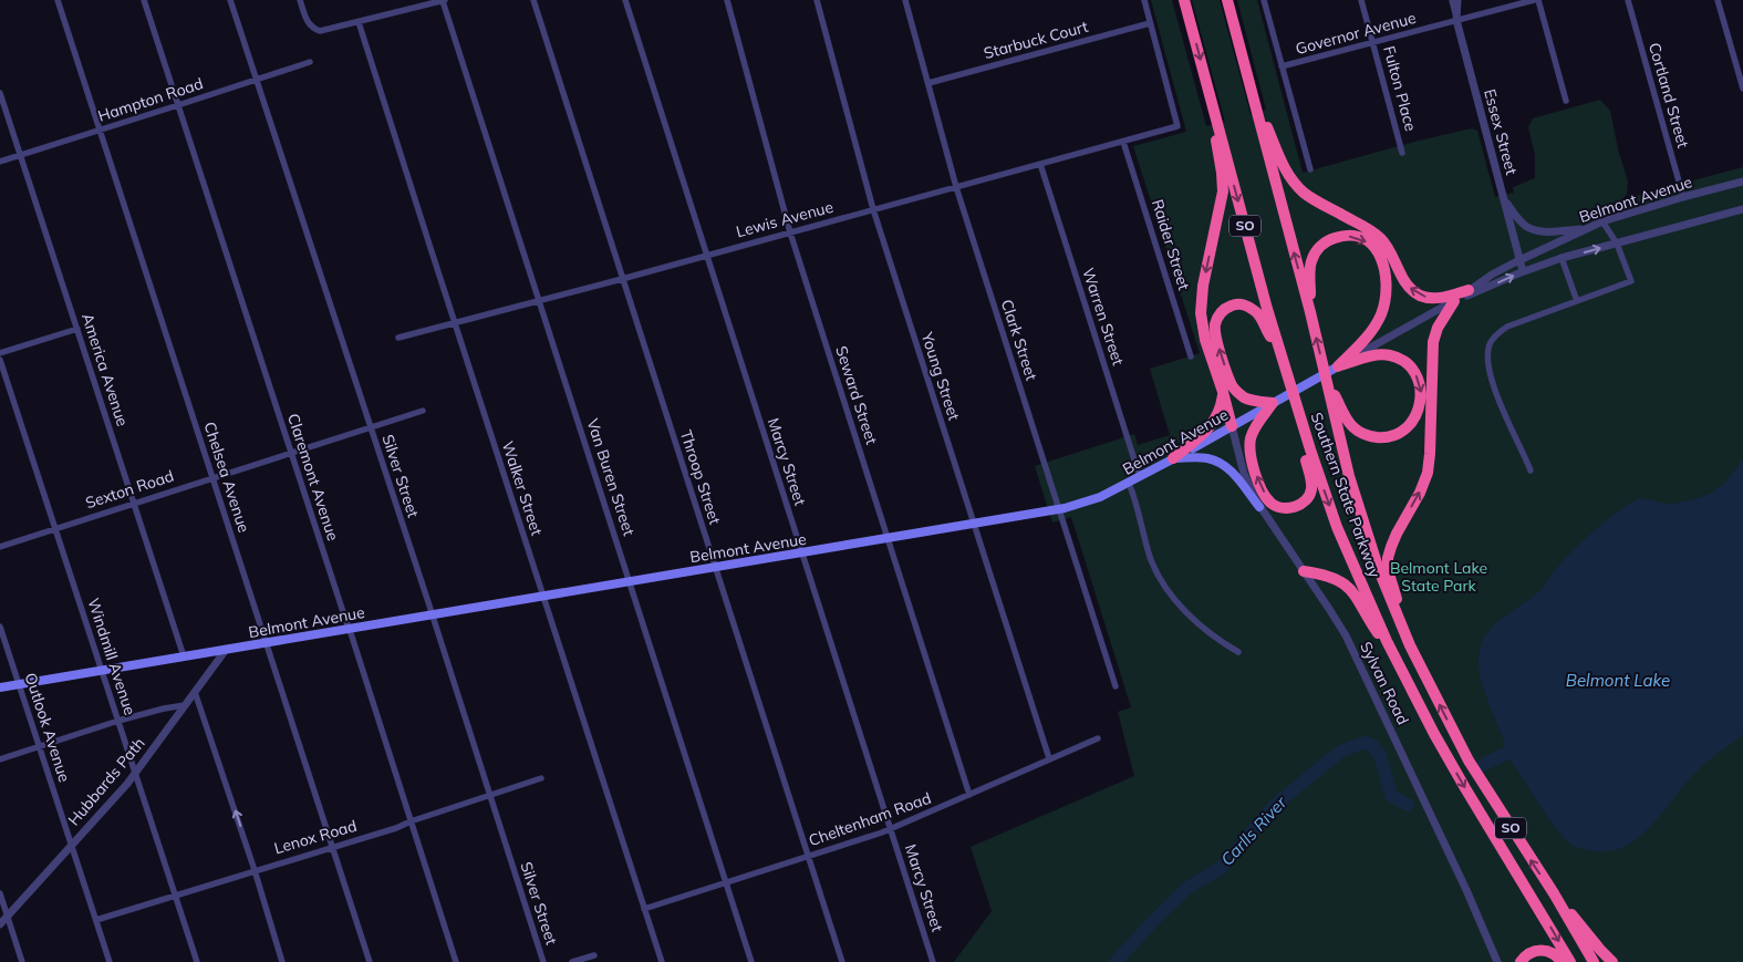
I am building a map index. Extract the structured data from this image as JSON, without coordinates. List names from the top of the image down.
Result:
{
  "streets": {
    "highway": ["SO", "Southern State Parkway"],
    "main road": ["Belmont Avenue"],
    "street": [
      "Governor Avenue",
      "Starbuck Court",
      "Fulton Place",
      "Cortland Street",
      "Hampton Road",
      "Essex Street",
      "Lewis Avenue",
      "Raider Street",
      "Warren Street",
      "Clark Street",
      "America Avenue",
      "Young Street",
      "Seward Street",
      "Marcy Street",
      "Silver Street",
      "Chelsea Avenue",
      "Claremont Avenue",
      "Van Buren Street",
      "Throop Street",
      "Walker Street",
      "Sexton Road",
      "Windmill Avenue",
      "Sylvan Road",
      "Outlook Avenue",
      "Hubbards Path",
      "Cheltenham Road",
      "Lenox Road"
    ]
  },
  "crossings": [
    ["Governor Avenue", "Fulton Place"],
    ["Governor Avenue", "Essex Street"],
    ["Starbuck Court", "Lewis Avenue"],
    ["Starbuck Court", "Clark Street"],
    ["Cortland Street", "Belmont Avenue"],
    ["Hampton Road", "America Avenue"],
    ["Hampton Road", "Silver Street"],
    ["Hampton Road", "Chelsea Avenue"],
    ["Hampton Road", "Claremont Avenue"],
    ["Essex Street", "Belmont Avenue"],
    ["Belmont Avenue", "Warren Street"],
    ["Belmont Avenue", "Clark Street"],
    ["Belmont Avenue", "America Avenue"],
    ["Belmont Avenue", "Young Street"],
    ["Belmont Avenue", "Seward Street"],
    ["Belmont Avenue", "Marcy Street"],
    ["Belmont Avenue", "Silver Street"],
    ["Belmont Avenue", "Chelsea Avenue"],
    ["Belmont Avenue", "Claremont Avenue"],
    ["Belmont Avenue", "Van Buren Street"],
    ["Belmont Avenue", "Throop Street"],
    ["Belmont Avenue", "Walker Street"],
    ["Belmont Avenue", "Windmill Avenue"],
    ["Belmont Avenue", "Sylvan Road"],
    ["Belmont Avenue", "Outlook Avenue"],
    ["Belmont Avenue", "Hubbards Path"],
    ["Lewis Avenue", "Raider Street"],
    ["Lewis Avenue", "Warren Street"],
    ["Lewis Avenue", "Clark Street"],
    ["Lewis Avenue", "Young Street"],
    ["Lewis Avenue", "Seward Street"],
    ["Lewis Avenue", "Marcy Street"],
    ["Lewis Avenue", "Van Buren Street"],
    ["Lewis Avenue", "Throop Street"],
    ["Lewis Avenue", "Walker Street"],
    ["America Avenue", "Sexton Road"],
    ["Young Street", "Cheltenham Road"],
    ["Seward Street", "Cheltenham Road"],
    ["Marcy Street", "Cheltenham Road"],
    ["Silver Street", "Sexton Road"],
    ["Silver Street", "Lenox Road"],
    ["Chelsea Avenue", "Sexton Road"],
    ["Chelsea Avenue", "Lenox Road"],
    ["Claremont Avenue", "Sexton Road"],
    ["Claremont Avenue", "Lenox Road"],
    ["Van Buren Street", "Cheltenham Road"],
    ["Throop Street", "Cheltenham Road"],
    ["Walker Street", "Cheltenham Road"],
    ["Sexton Road", "Windmill Avenue"],
    ["Windmill Avenue", "Hubbards Path"],
    ["Windmill Avenue", "Lenox Road"],
    ["Outlook Avenue", "Hubbards Path"],
    ["Outlook Avenue", "Lenox Road"]
  ],
  "water": ["Belmont Lake", "Carlls River"],
  "parks": ["Belmont Lake State Park"]
}
